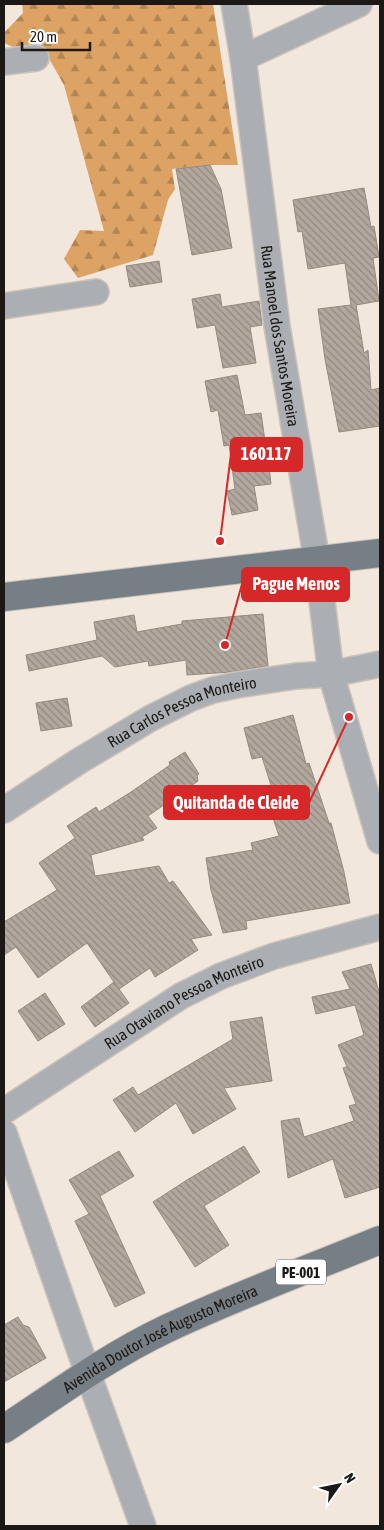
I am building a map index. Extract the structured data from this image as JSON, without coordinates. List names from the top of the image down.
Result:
{
  "streets": {
    "main road": ["PE-001", "Avenida Doutor José Augusto Moreira"],
    "street": ["Rua Manoel dos Santos Moreira", "Rua Carlos Pessoa Monteiro", "Rua Otaviano Pessoa Monteiro"]
  },
  "crossings": [
    ["Rua Manoel dos Santos Moreira", "Rua Carlos Pessoa Monteiro"]
  ],
  "places": ["160117", "Pague Menos", "Quitanda de Cleide"],
  "scale_bar": "20 m",
  "north": "top right"
}
